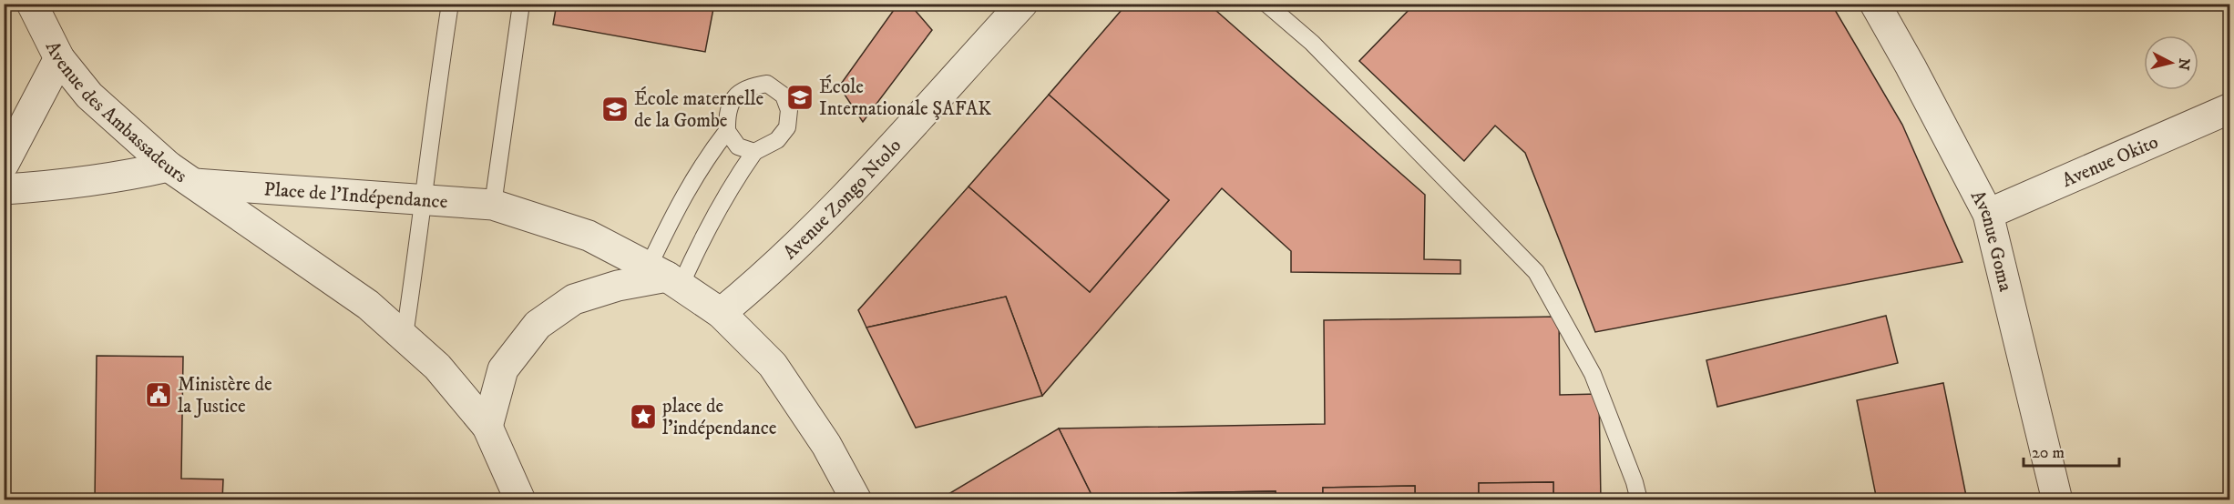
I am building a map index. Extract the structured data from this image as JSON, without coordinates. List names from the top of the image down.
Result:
{
  "streets": {
    "street": [
      "Avenue des Ambassadeurs",
      "Avenue Okito",
      "Place de l'Indépendance",
      "Avenue Zongo Ntolo",
      "Avenue Goma"
    ]
  },
  "crossings": [
    ["Avenue des Ambassadeurs", "Place de l'Indépendance"],
    ["Avenue Okito", "Avenue Goma"],
    ["Place de l'Indépendance", "Avenue Zongo Ntolo"]
  ],
  "places": {
    "school or university": ["École Internationale ŞAFAK", "École maternelle de la Gombe"],
    "public building": ["Ministère de la Justice"],
    "place": ["place de l'indépendance"]
  },
  "scale_bar": "20 m",
  "north": "right"
}
